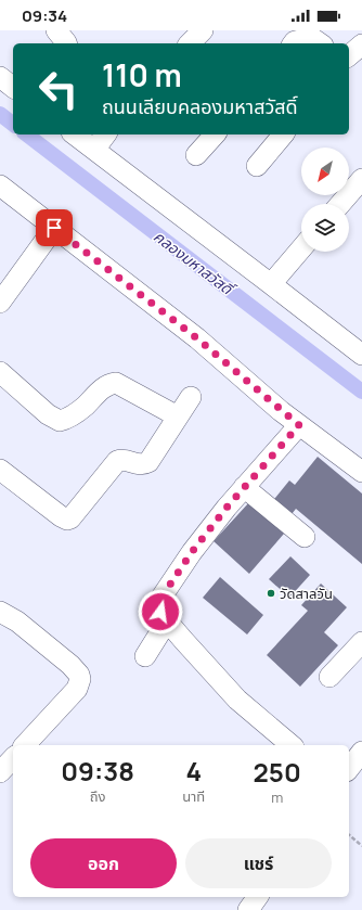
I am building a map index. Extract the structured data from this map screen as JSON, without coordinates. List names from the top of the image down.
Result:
{
  "water": ["คลองมหาสวัสดิ์"],
  "places": ["วัดสาลวัน"],
  "north": "bottom left",
  "page": {
    "status": "09:34",
    "turn": ["110 m", "ถนนเลียบคลองมหาสวัสดิ์"],
    "eta": [
      "09:38",
      "ถึง",
      "4",
      "นาที",
      "250",
      "m"
    ],
    "buttons": ["ออก", "แชร์"]
  }
}
